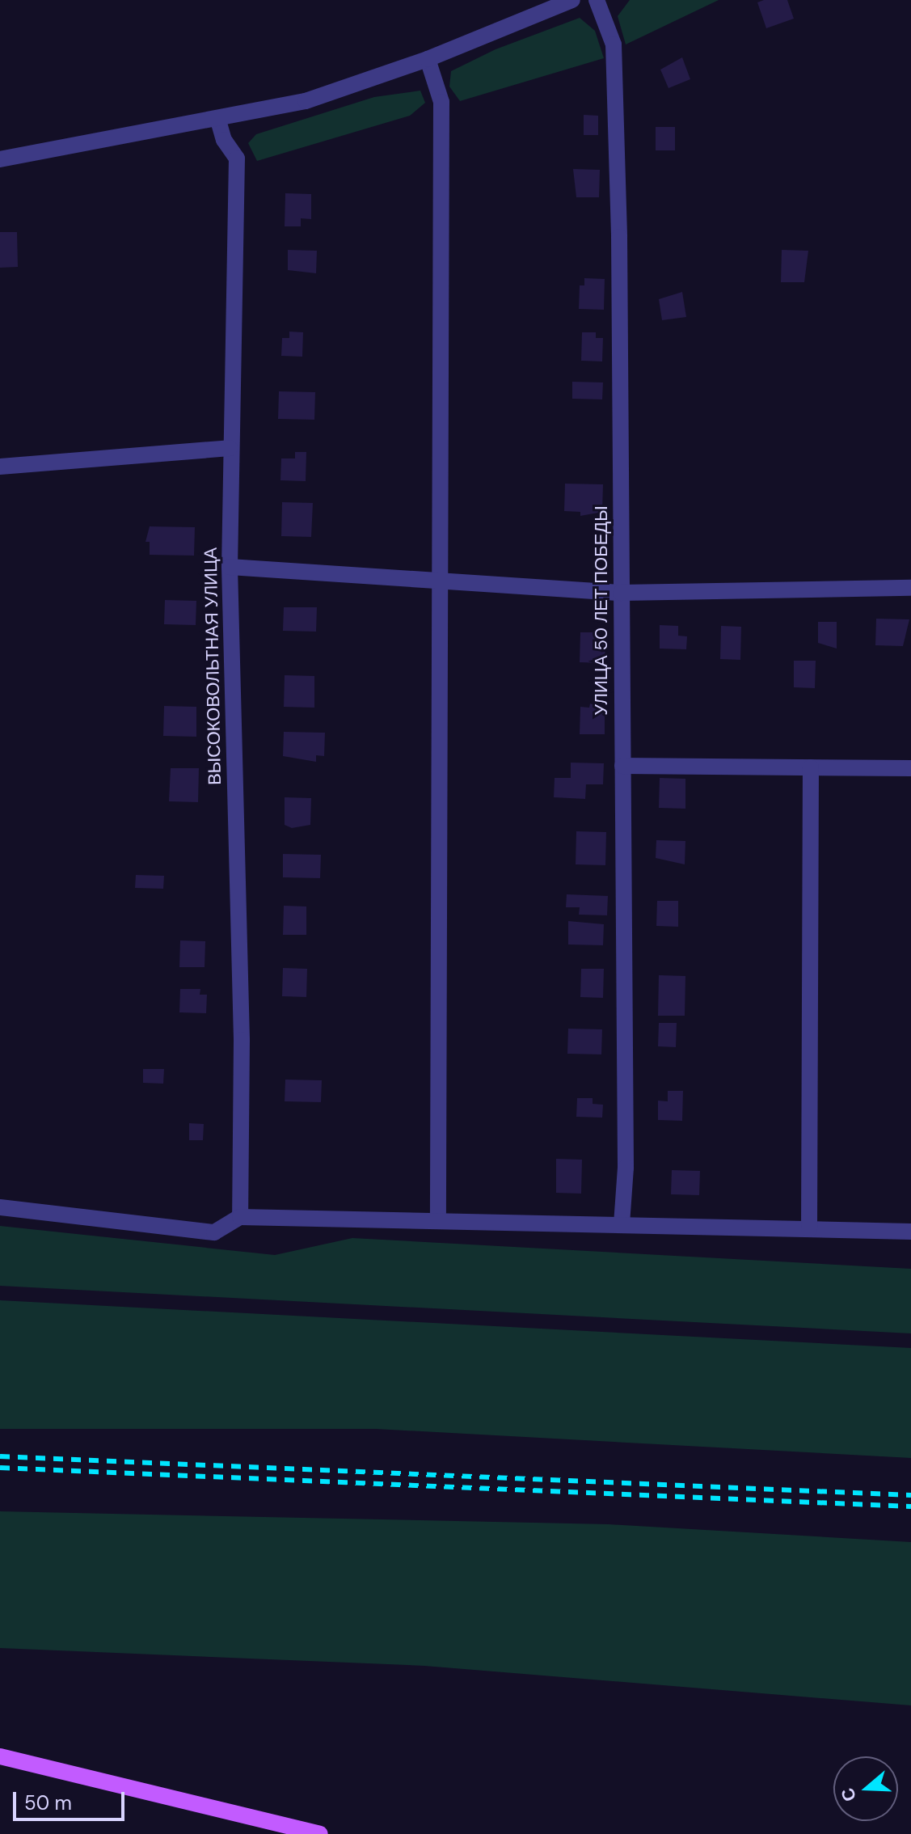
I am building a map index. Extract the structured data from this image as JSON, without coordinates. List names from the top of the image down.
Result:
{
  "streets": {
    "street": ["УЛИЦА 50 ЛЕТ ПОБЕДЫ", "ВЫСОКОВОЛЬТНАЯ УЛИЦА"]
  },
  "scale_bar": "50 m",
  "north": "left"
}
